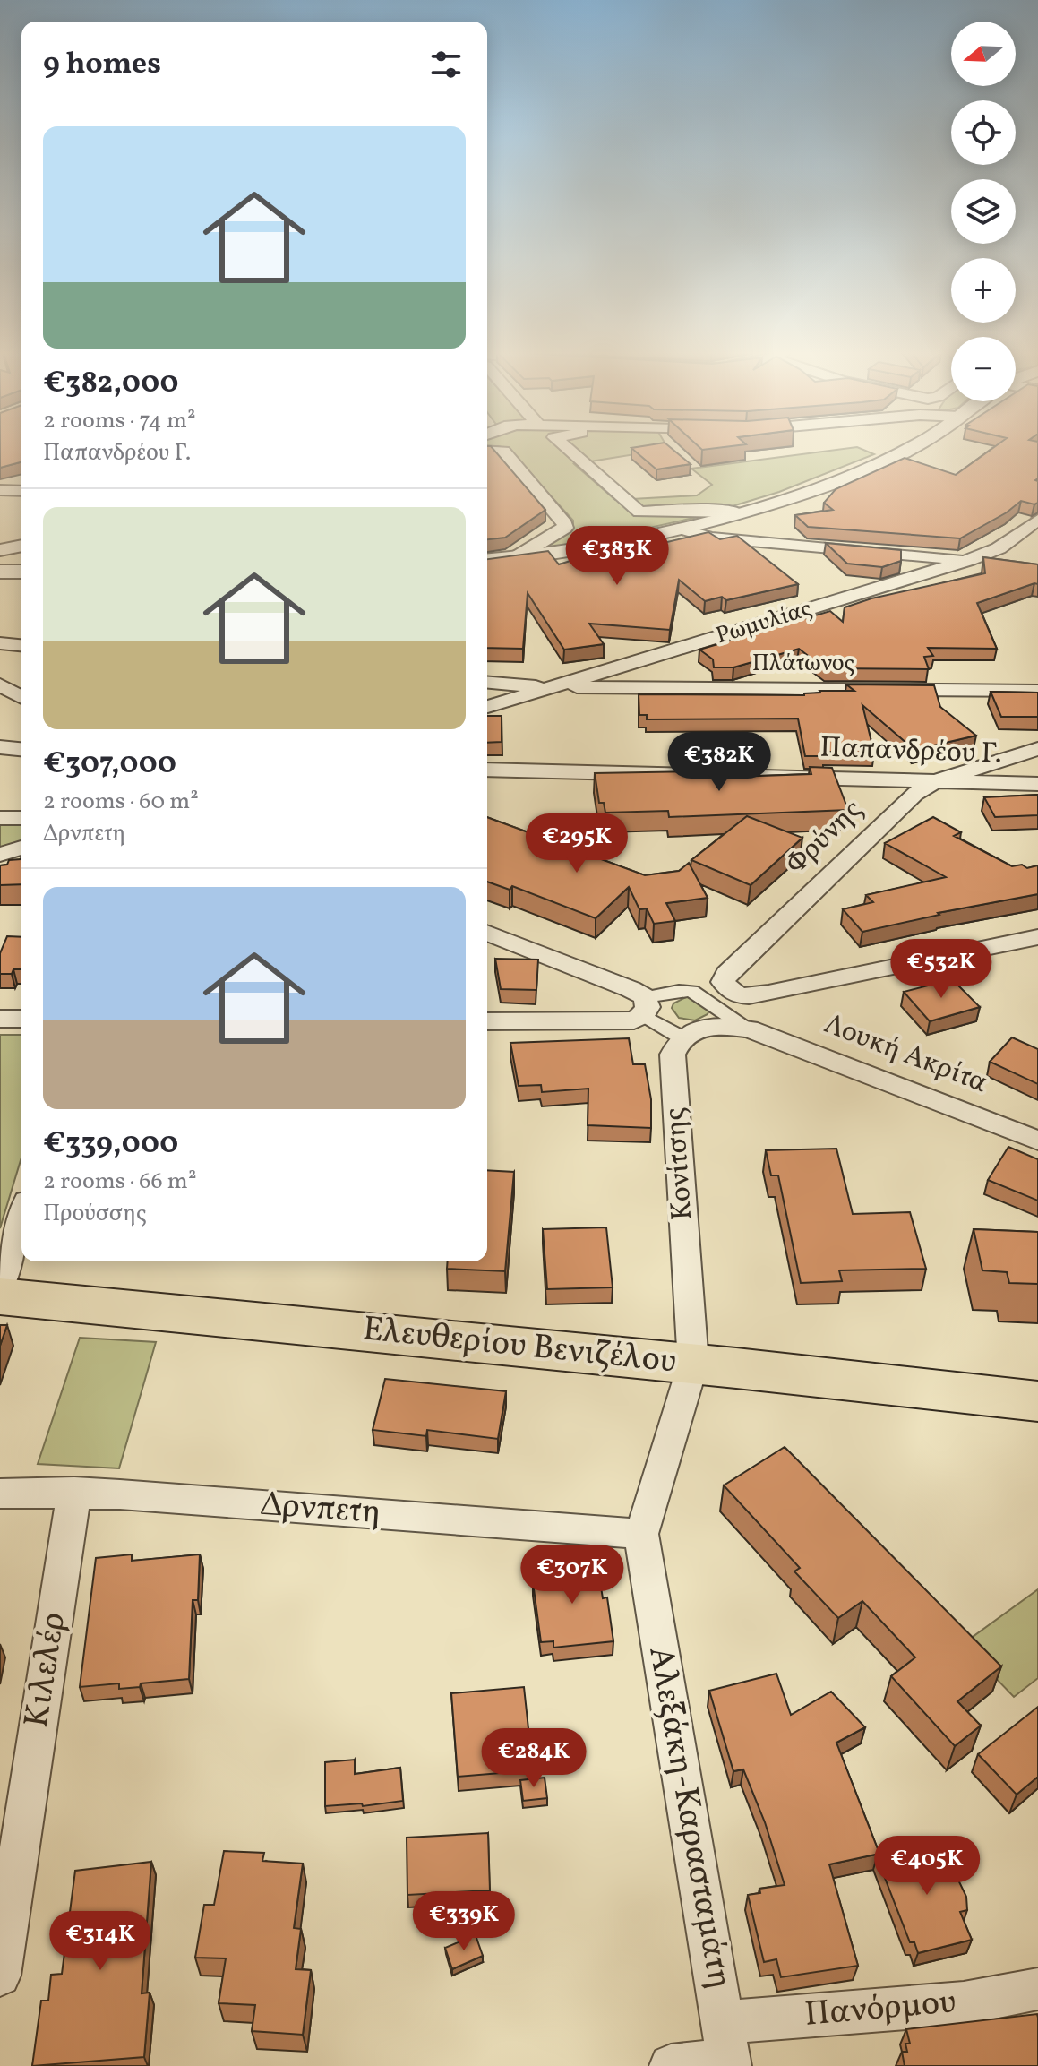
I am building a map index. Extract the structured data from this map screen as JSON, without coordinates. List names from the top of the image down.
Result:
{
  "streets": {
    "main road": ["Ελευθερίου Βενιζέλου"],
    "street": [
      "Ρωμυλίας",
      "Πλάτωνος",
      "Παπανδρέου Γ.",
      "Φρύνης",
      "Λουκή Ακρίτα",
      "Κονίτσης",
      "Δρνπετη",
      "Κιλελέρ",
      "Αλεξάκη-Καρασταμάτη",
      "Πανόρμου"
    ]
  },
  "crossings": [
    ["Ρωμυλίας", "Πλάτωνος"],
    ["Παπανδρέου Γ.", "Φρύνης"],
    ["Κονίτσης", "Ελευθερίου Βενιζέλου"],
    ["Κονίτσης", "Αλεξάκη-Καρασταμάτη"],
    ["Ελευθερίου Βενιζέλου", "Αλεξάκη-Καρασταμάτη"],
    ["Δρνπετη", "Κιλελέρ"],
    ["Δρνπετη", "Αλεξάκη-Καρασταμάτη"],
    ["Αλεξάκη-Καρασταμάτη", "Πανόρμου"]
  ],
  "north": "left",
  "page": {
    "map_buttons": ["+", "−"],
    "heading": "9 homes",
    "list": [
      {
        "name": "€382,000",
        "note": "2 rooms · 74 m² · Παπανδρέου Γ."
      },
      {
        "name": "€307,000",
        "note": "2 rooms · 60 m² · Δρνπετη"
      },
      {
        "name": "€339,000",
        "note": "2 rooms · 66 m² · Προύσσης"
      }
    ],
    "price": [
      "€383K",
      "€382K",
      "€295K",
      "€532K",
      "€307K",
      "€284K",
      "€405K",
      "€339K",
      "€314K"
    ]
  }
}
